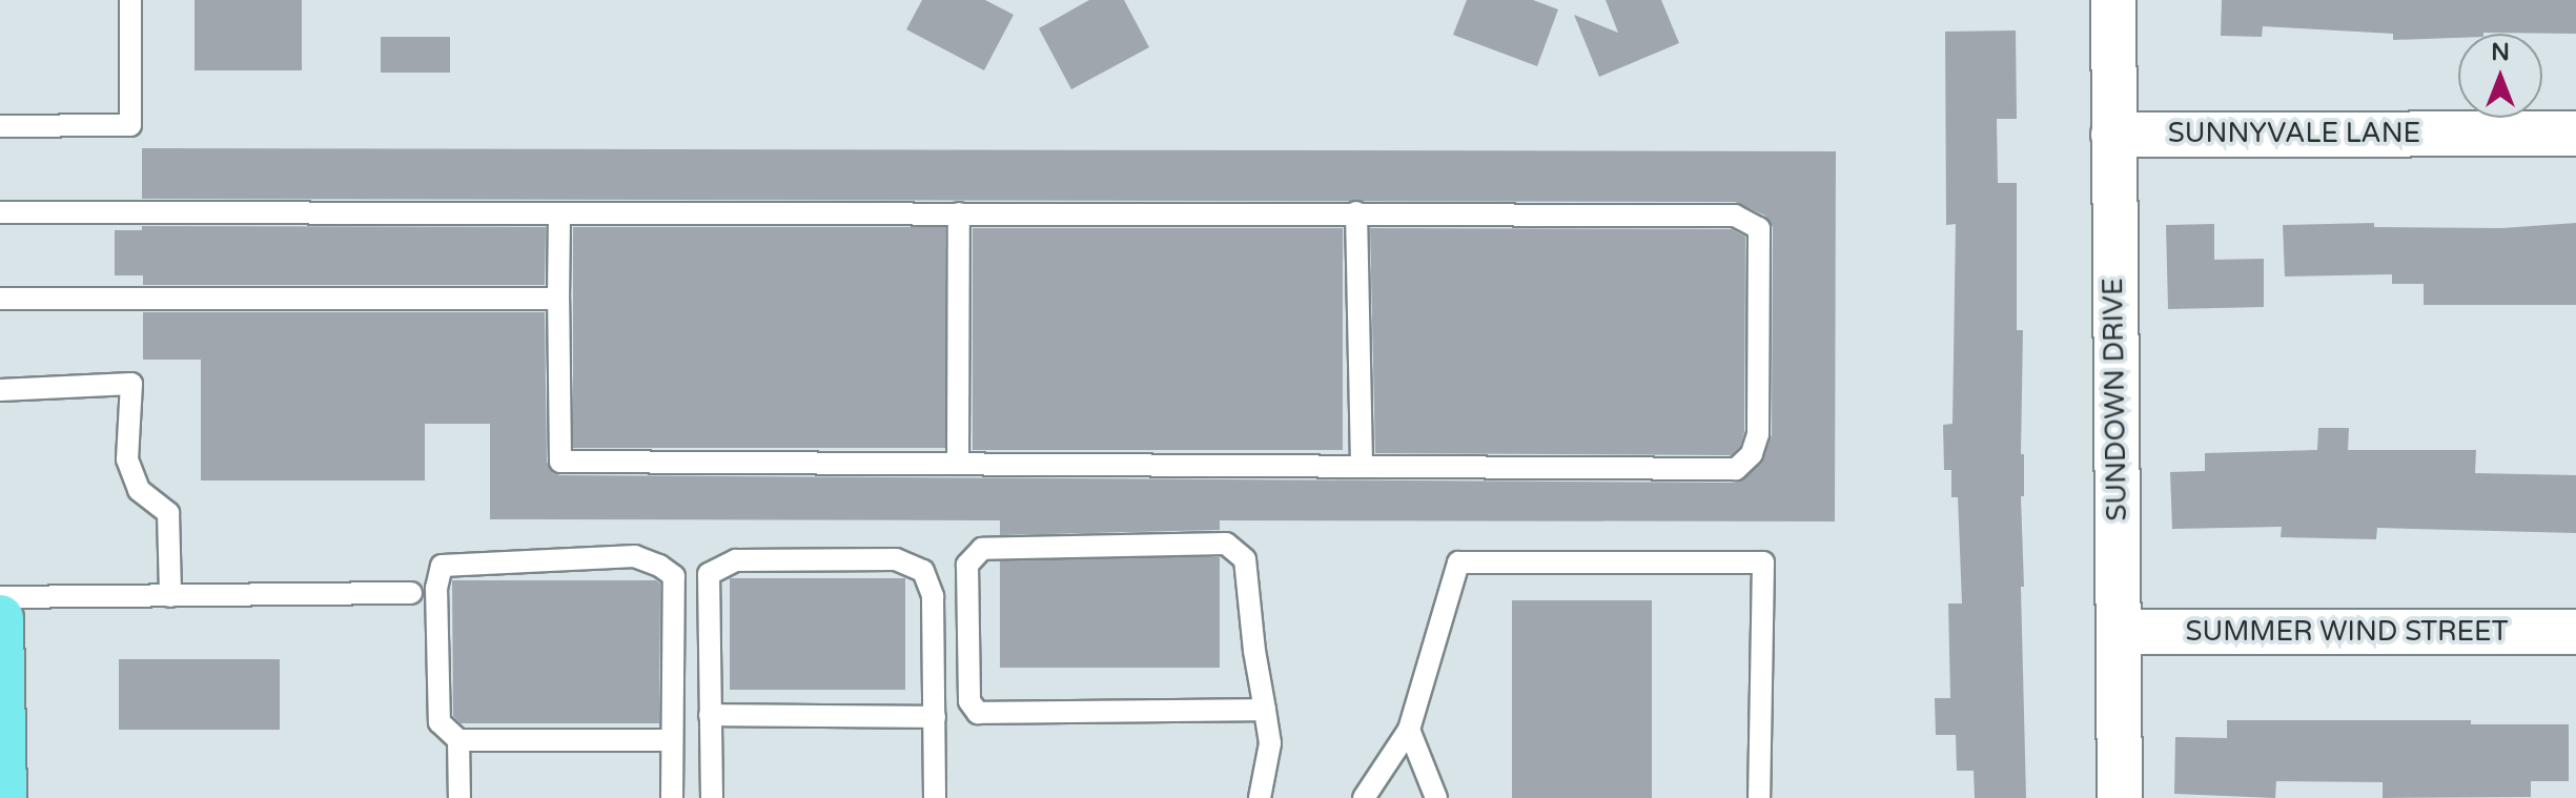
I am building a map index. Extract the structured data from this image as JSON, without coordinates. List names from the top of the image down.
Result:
{
  "streets": {
    "street": ["SUNNYVALE LANE", "SUNDOWN DRIVE", "SUMMER WIND STREET"]
  },
  "crossings": [
    ["SUNNYVALE LANE", "SUNDOWN DRIVE"],
    ["SUNDOWN DRIVE", "SUMMER WIND STREET"]
  ],
  "north": "top"
}
